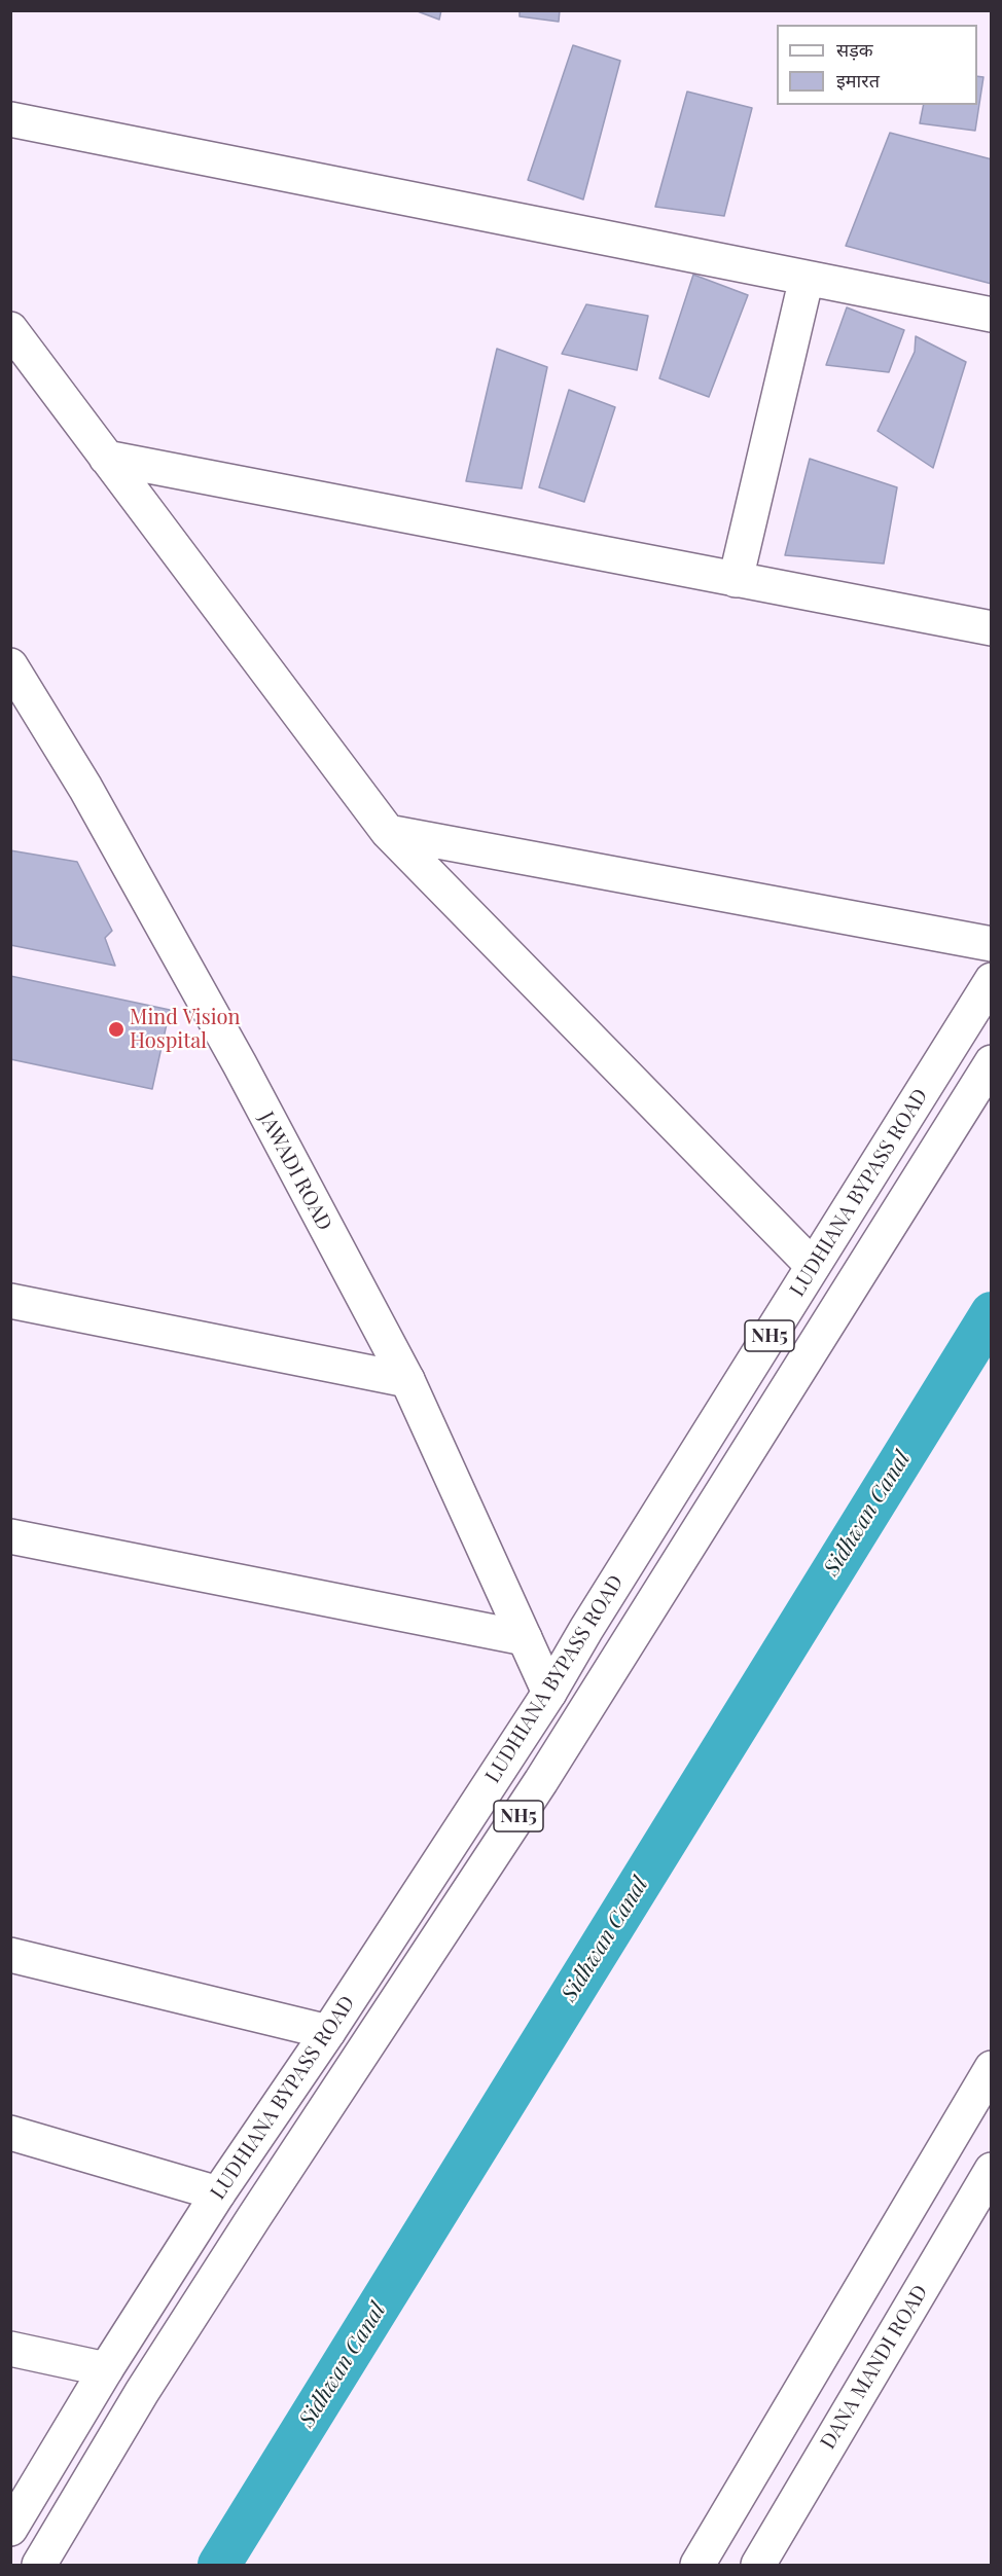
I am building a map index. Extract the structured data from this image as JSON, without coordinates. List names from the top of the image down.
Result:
{
  "streets": {
    "main road": [
      "JAWADI ROAD",
      "LUDHIANA BYPASS ROAD",
      "NH5",
      "DANA MANDI ROAD"
    ]
  },
  "crossings": [
    ["JAWADI ROAD", "LUDHIANA BYPASS ROAD"]
  ],
  "water": ["Sidhwan Canal"],
  "places": ["Mind Vision Hospital"],
  "legend": ["सड़क", "इमारत"]
}
